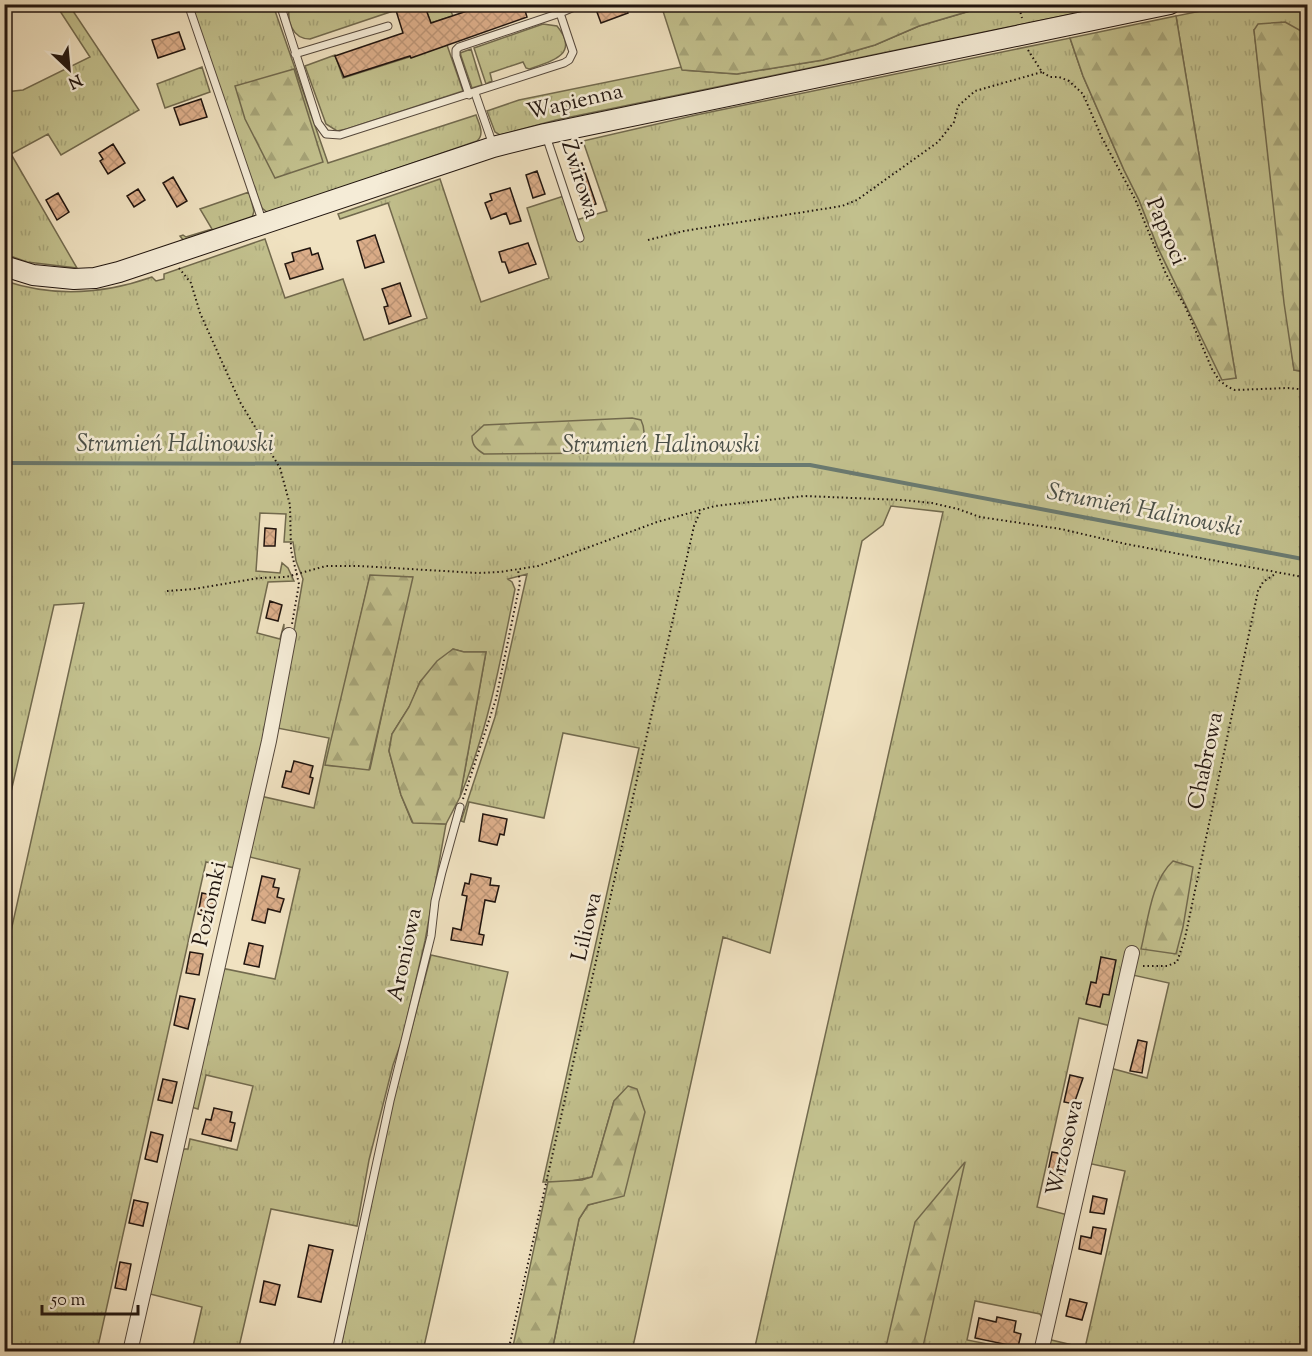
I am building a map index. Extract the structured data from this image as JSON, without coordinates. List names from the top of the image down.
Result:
{
  "streets": {
    "street": ["Wapienna", "Poziomki", "Wrzosowa"],
    "lane": ["Żwirowa", "Aroniowa"],
    "path": ["Paproci", "Chabrowa", "Liliowa"]
  },
  "crossings": [
    ["Wapienna", "Żwirowa"],
    ["Chabrowa", "Wrzosowa"]
  ],
  "water": ["Strumień Halinowski"],
  "scale_bar": "50 m",
  "north": "bottom right"
}
